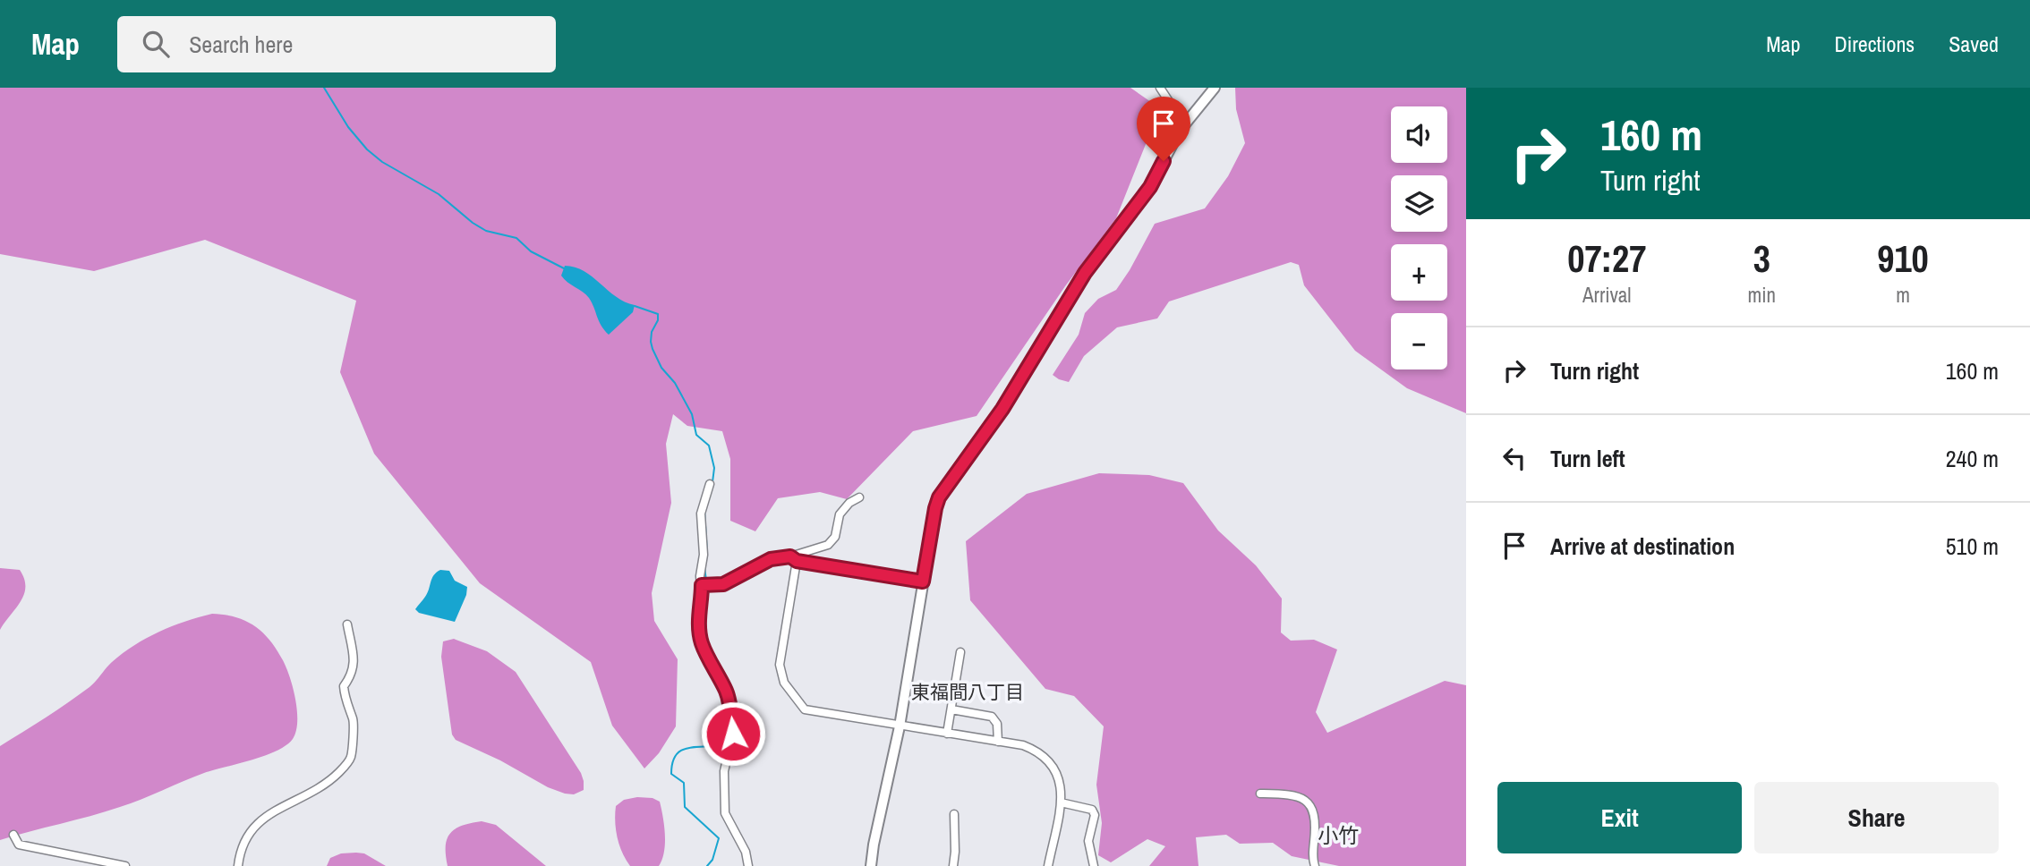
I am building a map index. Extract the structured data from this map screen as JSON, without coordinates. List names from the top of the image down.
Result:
{
  "districts": ["東福間八丁目", "小竹"],
  "page": {
    "header": "Map",
    "search": "Search here",
    "nav": ["Map", "Directions", "Saved"],
    "turn": ["160 m", "Turn right"],
    "map_buttons": ["+", "−"],
    "eta": [
      "07:27",
      "Arrival",
      "3",
      "min",
      "910",
      "m"
    ],
    "list": [
      {
        "name": "Turn right",
        "value": "160 m"
      },
      {
        "name": "Turn left",
        "value": "240 m"
      },
      {
        "name": "Arrive at destination",
        "value": "510 m"
      }
    ],
    "buttons": ["Exit", "Share"]
  }
}
